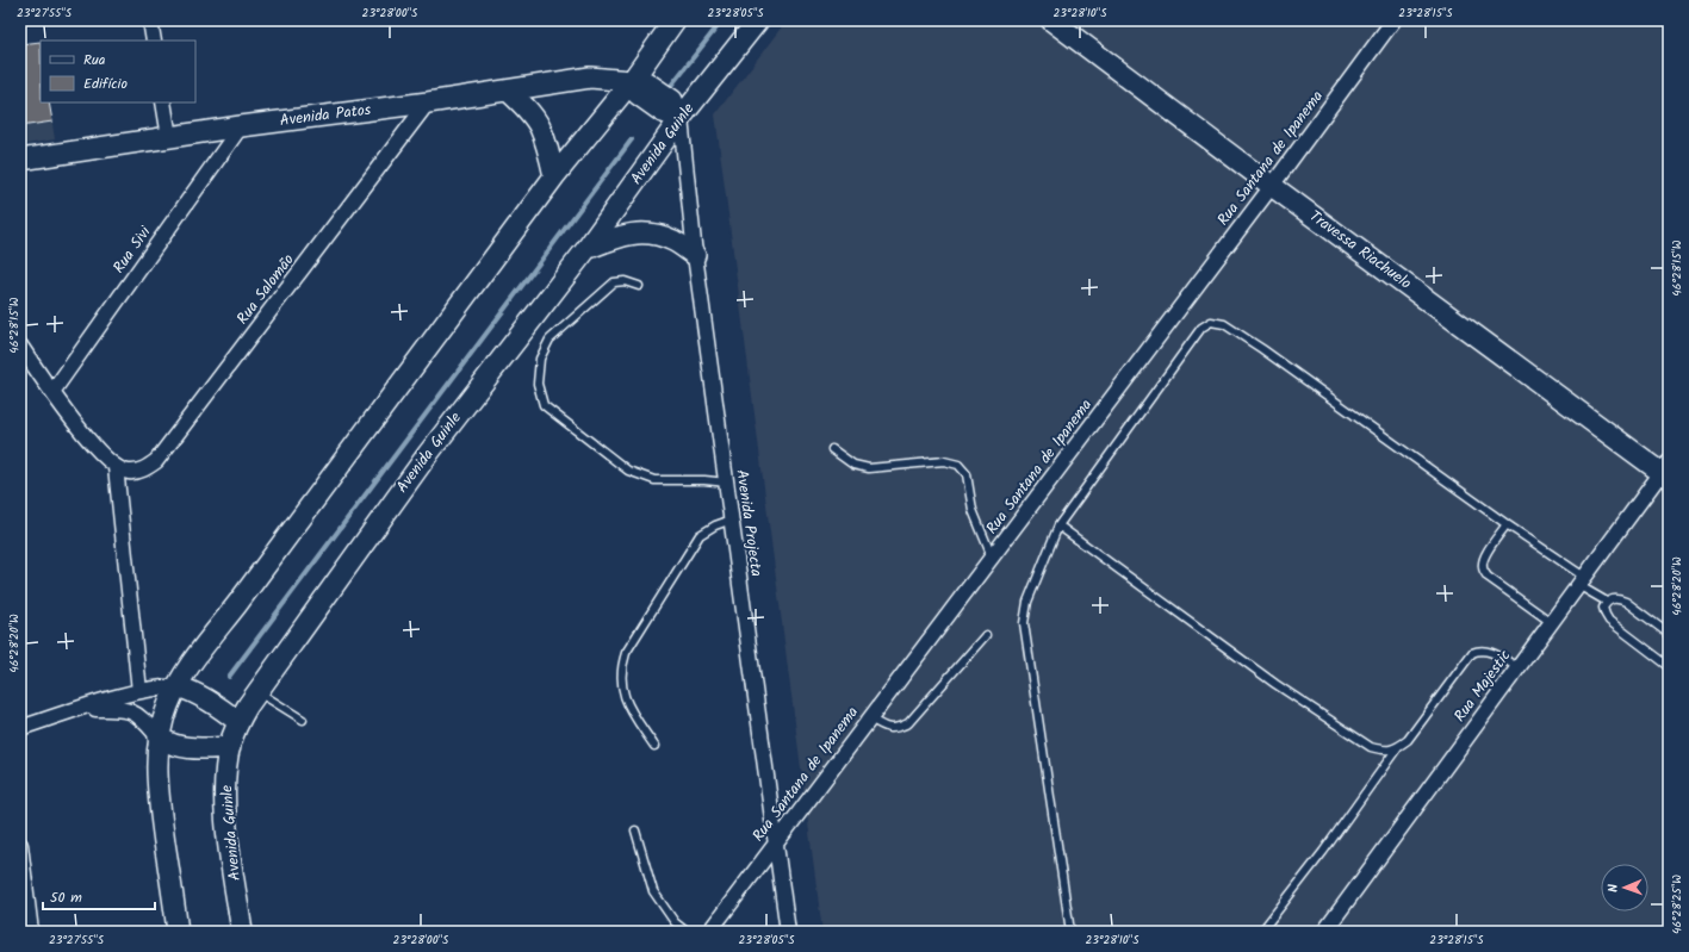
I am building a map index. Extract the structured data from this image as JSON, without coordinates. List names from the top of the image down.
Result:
{
  "streets": {
    "street": [
      "Avenida Patos",
      "Avenida Guinle",
      "Rua Santana de Ipanema",
      "Rua Sivi",
      "Travessa Riachuelo",
      "Rua Salomão",
      "Avenida Projecta",
      "Rua Majestic"
    ]
  },
  "crossings": [
    ["Avenida Patos", "Rua Sivi"],
    ["Avenida Patos", "Rua Salomão"],
    ["Avenida Guinle", "Avenida Projecta"],
    ["Rua Santana de Ipanema", "Travessa Riachuelo"],
    ["Rua Santana de Ipanema", "Avenida Projecta"],
    ["Travessa Riachuelo", "Rua Majestic"]
  ],
  "legend": ["Rua", "Edifício"],
  "scale_bar": "50 m",
  "north": "left",
  "coordinates": [
    "23°27'55\"S",
    "23°28'00\"S",
    "23°28'05\"S",
    "23°28'10\"S",
    "23°28'15\"S",
    "46°28'15\"W",
    "46°28'20\"W",
    "46°28'25\"W"
  ]
}
